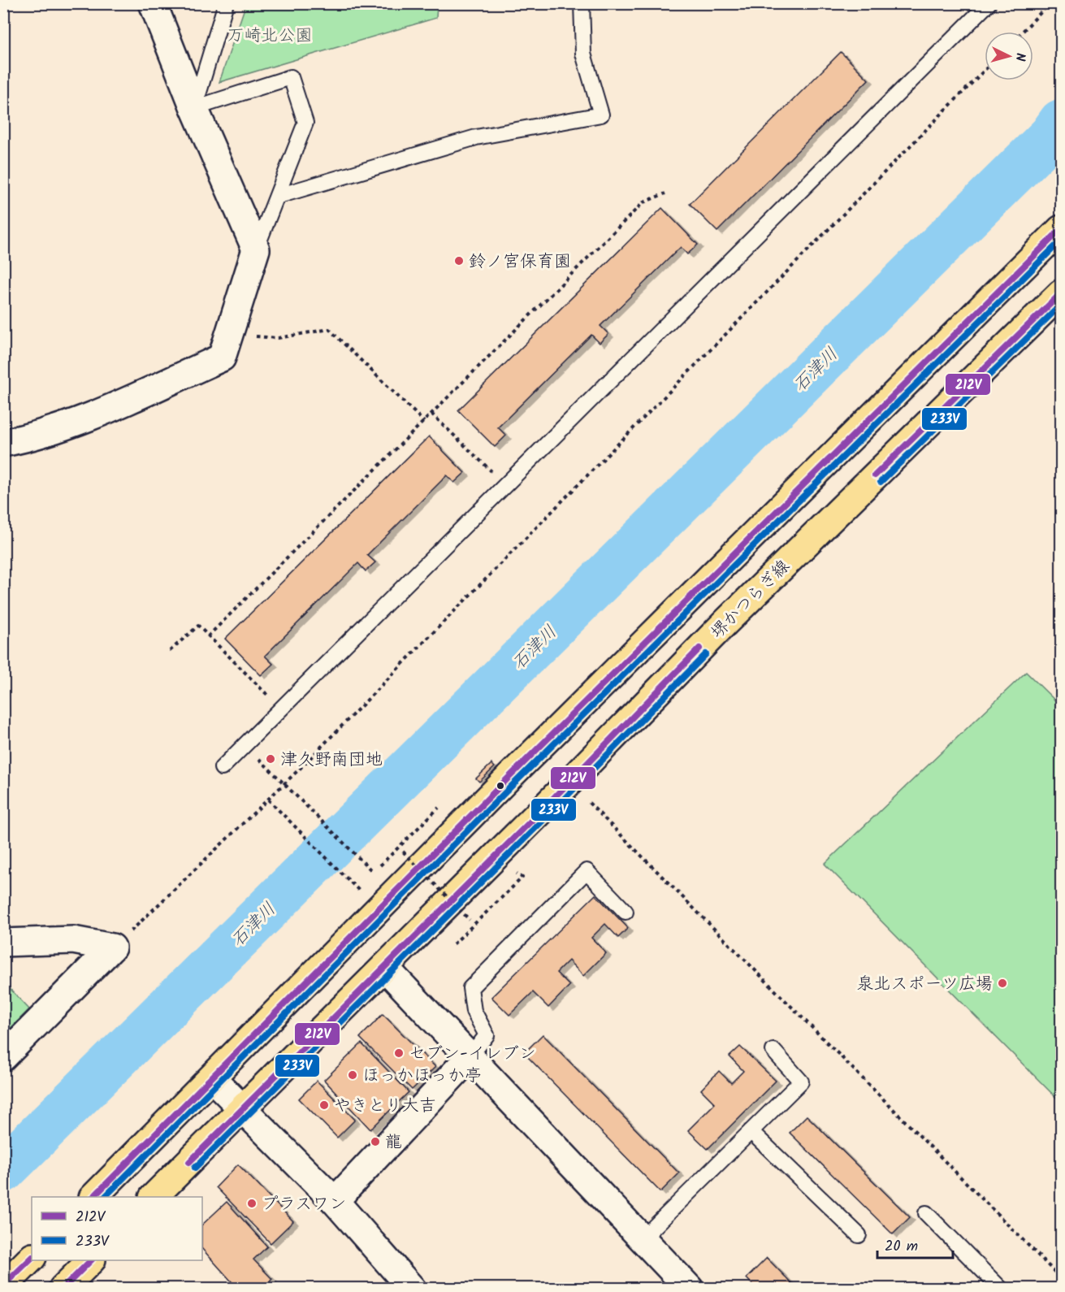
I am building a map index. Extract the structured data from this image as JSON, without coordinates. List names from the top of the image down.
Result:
{
  "streets": {
    "main road": ["堺かつらぎ線"]
  },
  "water": ["石津川"],
  "parks": ["万崎北公園"],
  "places": [
    "鈴ノ宮保育園",
    "津久野南団地",
    "泉北スポーツ広場",
    "セブン-イレブン",
    "ほっかほっか亭",
    "やきとり大吉",
    "龍",
    "プラスワン"
  ],
  "lines": ["transit line 212V", "transit line 233V"],
  "legend": ["212V", "233V"],
  "scale_bar": "20 m",
  "north": "right"
}
